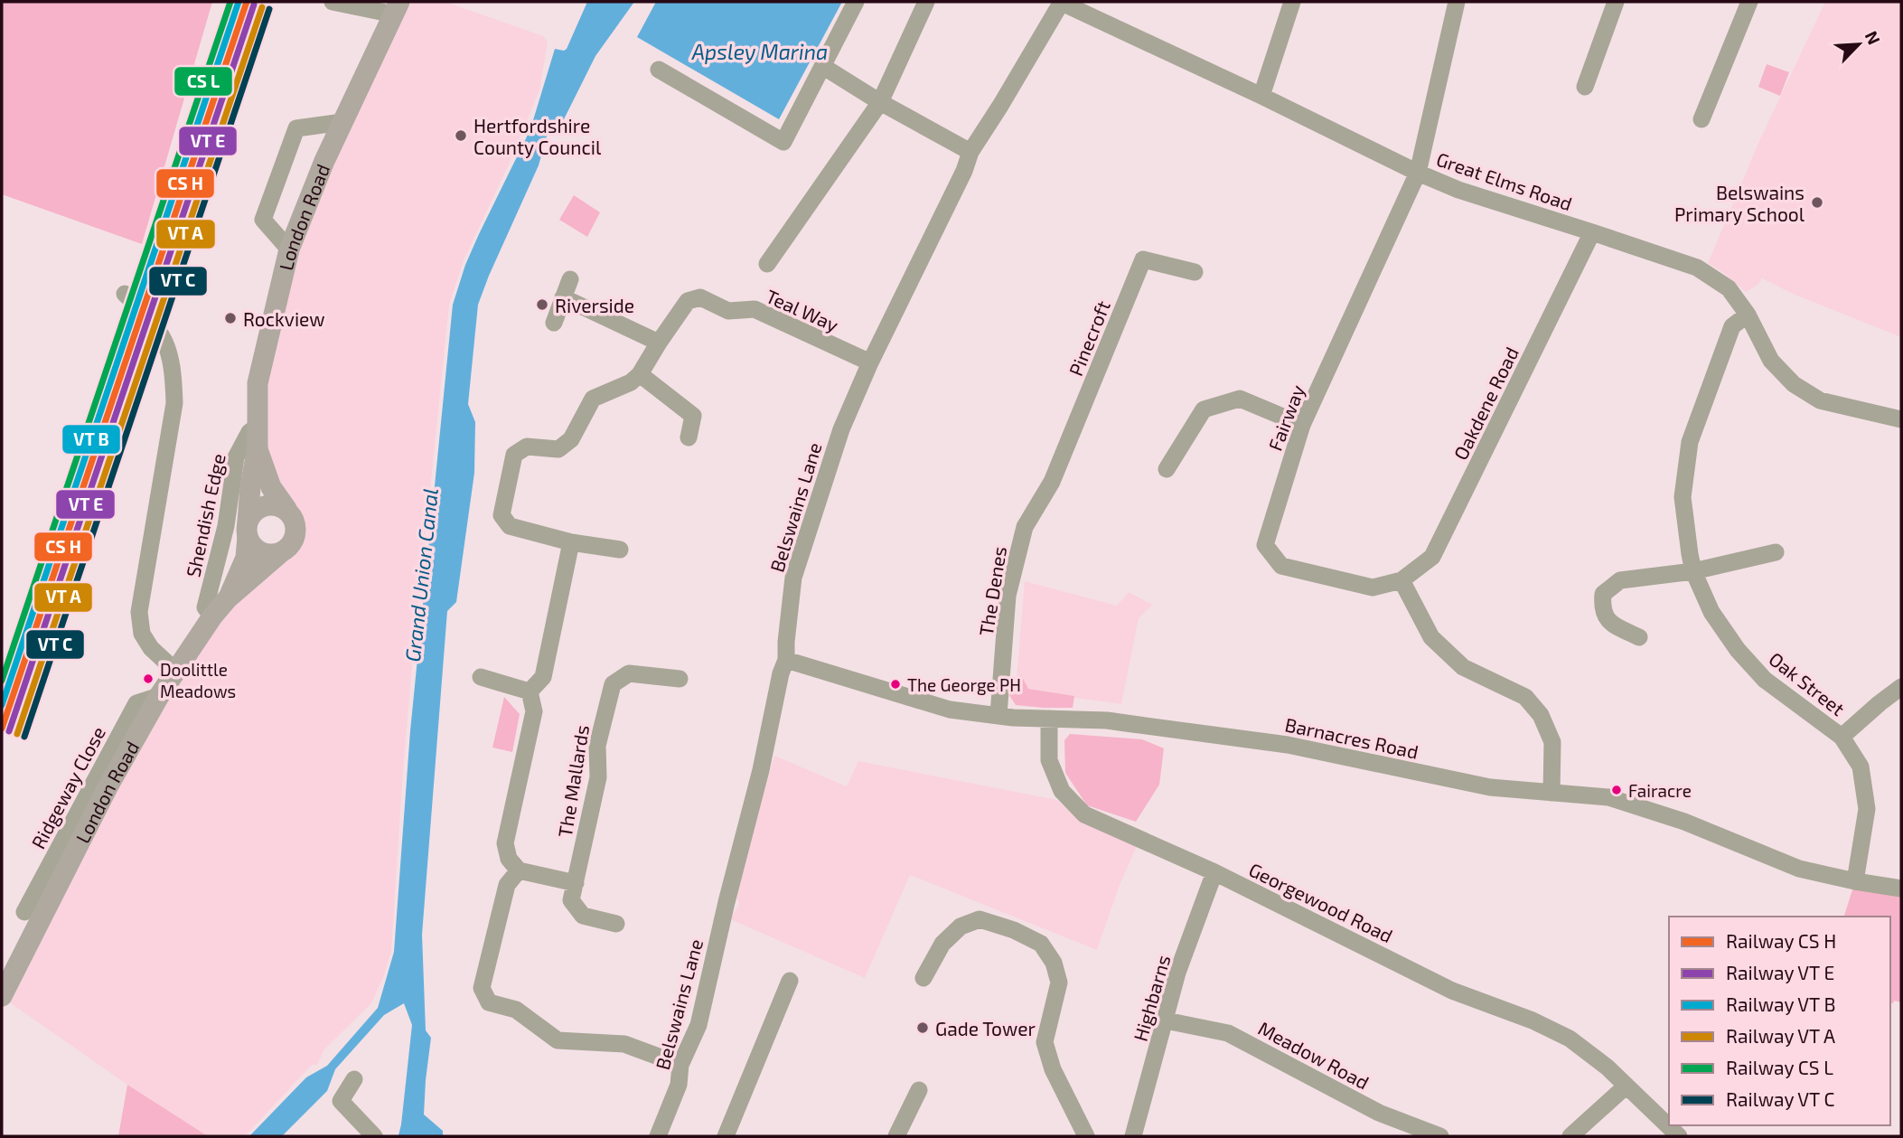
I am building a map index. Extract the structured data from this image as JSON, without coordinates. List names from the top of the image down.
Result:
{
  "streets": {
    "main road": ["London Road"],
    "street": [
      "Great Elms Road",
      "Teal Way",
      "Pinecroft",
      "Oakdene Road",
      "Fairway",
      "Belswains Lane",
      "Shendish Edge",
      "The Denes",
      "Oak Street",
      "Barnacres Road",
      "The Mallards",
      "Ridgeway Close",
      "Georgewood Road",
      "Highbarns",
      "Meadow Road"
    ]
  },
  "crossings": [
    ["Great Elms Road", "Oakdene Road"],
    ["Great Elms Road", "Fairway"],
    ["Great Elms Road", "Belswains Lane"],
    ["Great Elms Road", "Oak Street"],
    ["London Road", "Shendish Edge"],
    ["London Road", "Ridgeway Close"],
    ["Teal Way", "Belswains Lane"],
    ["Pinecroft", "The Denes"],
    ["Oakdene Road", "Fairway"],
    ["Belswains Lane", "Barnacres Road"],
    ["The Denes", "Barnacres Road"],
    ["Oak Street", "Barnacres Road"],
    ["Barnacres Road", "Georgewood Road"],
    ["Georgewood Road", "Highbarns"],
    ["Highbarns", "Meadow Road"]
  ],
  "water": ["Apsley Marina", "Grand Union Canal"],
  "places": [
    "Hertfordshire County Council",
    "Belswains Primary School",
    "Riverside",
    "Rockview",
    "Doolittle Meadows",
    "The George PH",
    "Fairacre",
    "Gade Tower"
  ],
  "legend": [
    "Railway CS H",
    "Railway VT E",
    "Railway VT B",
    "Railway VT A",
    "Railway CS L",
    "Railway VT C"
  ],
  "north": "top right"
}
